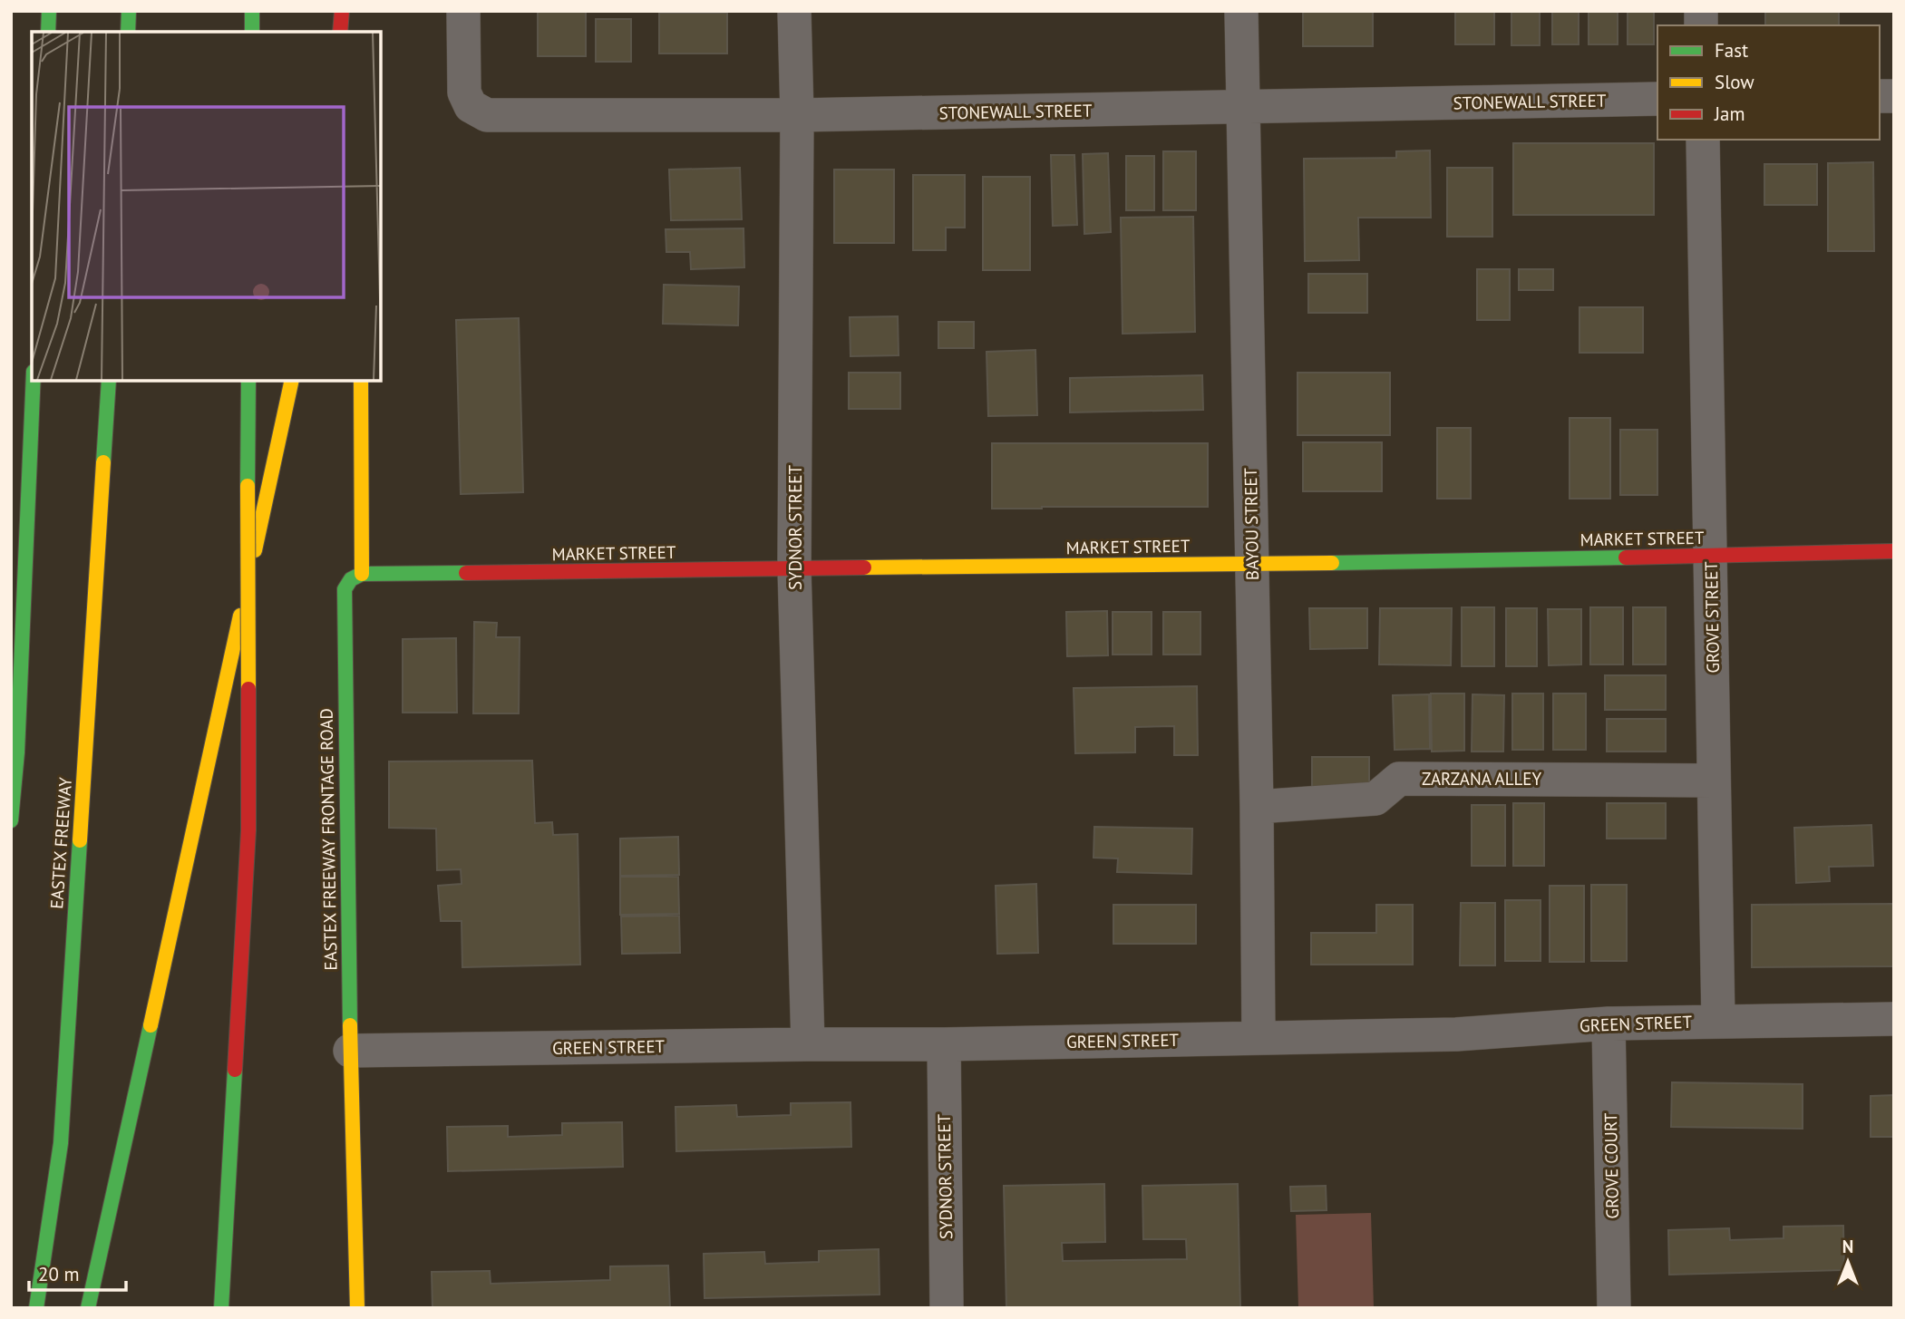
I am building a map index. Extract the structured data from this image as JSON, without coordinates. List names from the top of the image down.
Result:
{
  "streets": {
    "main road": ["MARKET STREET", "EASTEX FREEWAY FRONTAGE ROAD", "EASTEX FREEWAY"],
    "street": [
      "STONEWALL STREET",
      "BAYOU STREET",
      "SYDNOR STREET",
      "GROVE STREET",
      "ZARZANA ALLEY",
      "GREEN STREET",
      "GROVE COURT"
    ]
  },
  "crossings": [
    ["STONEWALL STREET", "BAYOU STREET"],
    ["STONEWALL STREET", "SYDNOR STREET"],
    ["BAYOU STREET", "MARKET STREET"],
    ["BAYOU STREET", "ZARZANA ALLEY"],
    ["BAYOU STREET", "GREEN STREET"],
    ["SYDNOR STREET", "MARKET STREET"],
    ["SYDNOR STREET", "GREEN STREET"],
    ["MARKET STREET", "GROVE STREET"],
    ["MARKET STREET", "EASTEX FREEWAY FRONTAGE ROAD"],
    ["GROVE STREET", "ZARZANA ALLEY"],
    ["GROVE STREET", "GREEN STREET"],
    ["EASTEX FREEWAY FRONTAGE ROAD", "GREEN STREET"],
    ["GREEN STREET", "GROVE COURT"]
  ],
  "legend": ["Fast", "Slow", "Jam"],
  "scale_bar": "20 m",
  "north": "top"
}
